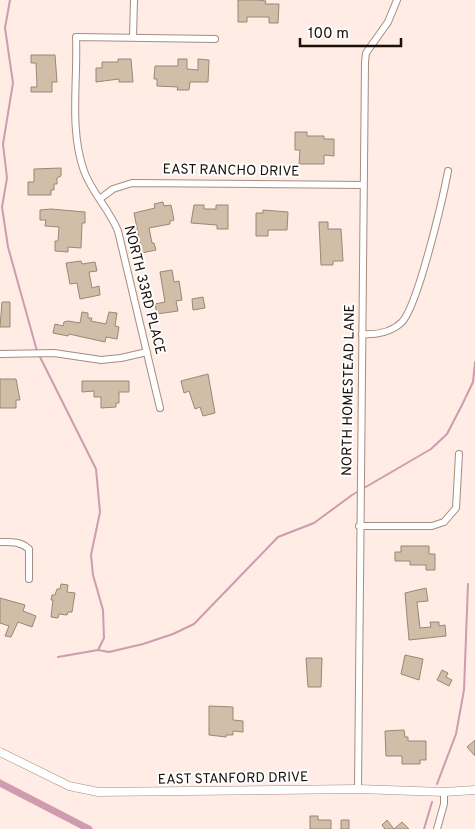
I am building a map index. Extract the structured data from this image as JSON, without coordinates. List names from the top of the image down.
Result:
{
  "streets": {
    "street": [
      "EAST RANCHO DRIVE",
      "NORTH 33RD PLACE",
      "NORTH HOMESTEAD LANE",
      "EAST STANFORD DRIVE"
    ]
  },
  "crossings": [
    ["EAST RANCHO DRIVE", "NORTH 33RD PLACE"],
    ["EAST RANCHO DRIVE", "NORTH HOMESTEAD LANE"],
    ["NORTH HOMESTEAD LANE", "EAST STANFORD DRIVE"]
  ],
  "scale_bar": "100 m"
}
